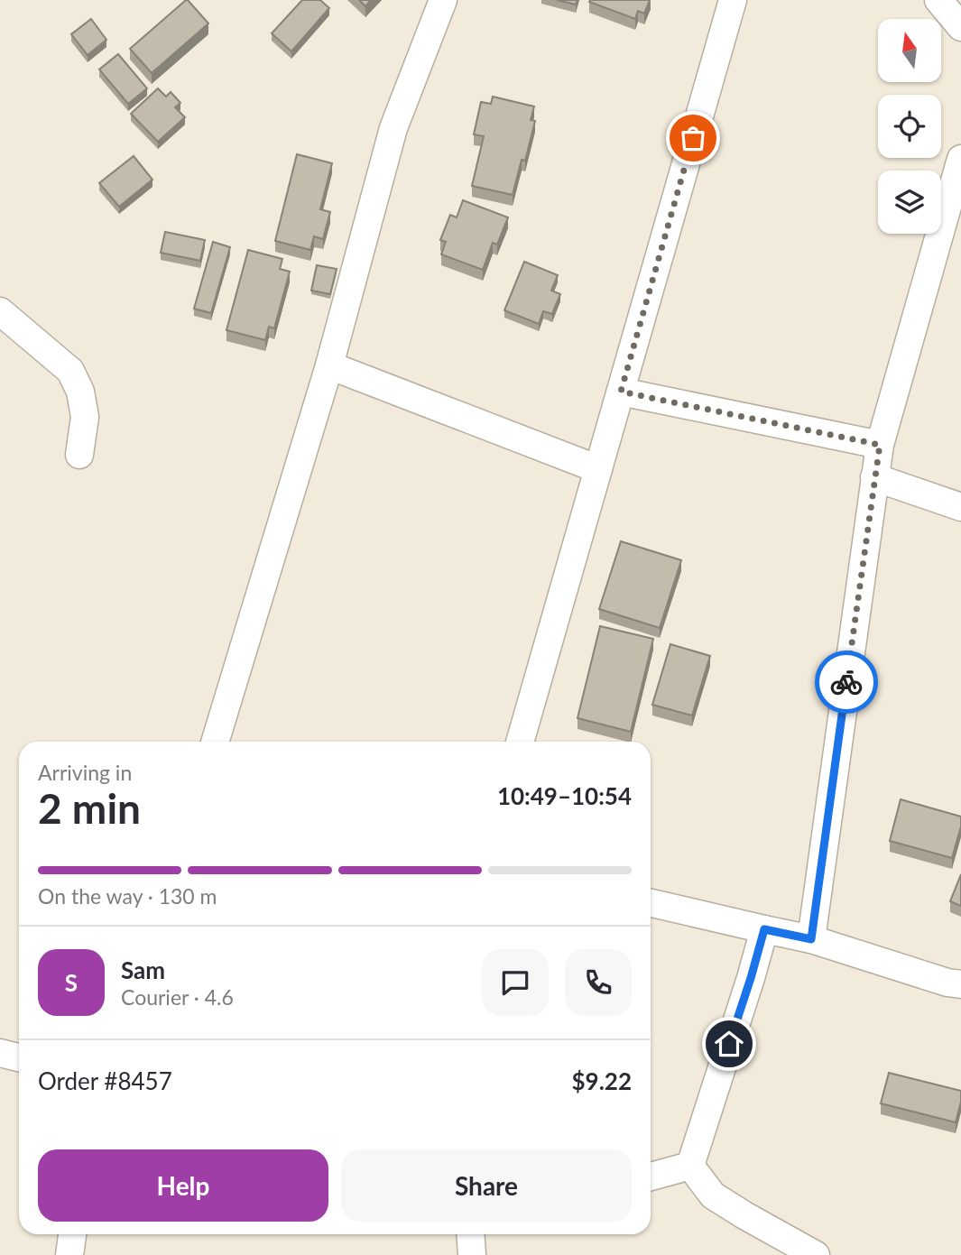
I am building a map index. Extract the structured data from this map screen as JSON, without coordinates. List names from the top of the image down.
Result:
{
  "north": "top",
  "page": {
    "heading": ["2 min", "Arriving in", "10:49–10:54"],
    "panel": [
      "Sam",
      "Courier · 4.6",
      "Order #8457",
      "$9.22"
    ],
    "bar": "On the way · 130 m",
    "round": "S",
    "buttons": ["Help", "Share"]
  }
}
